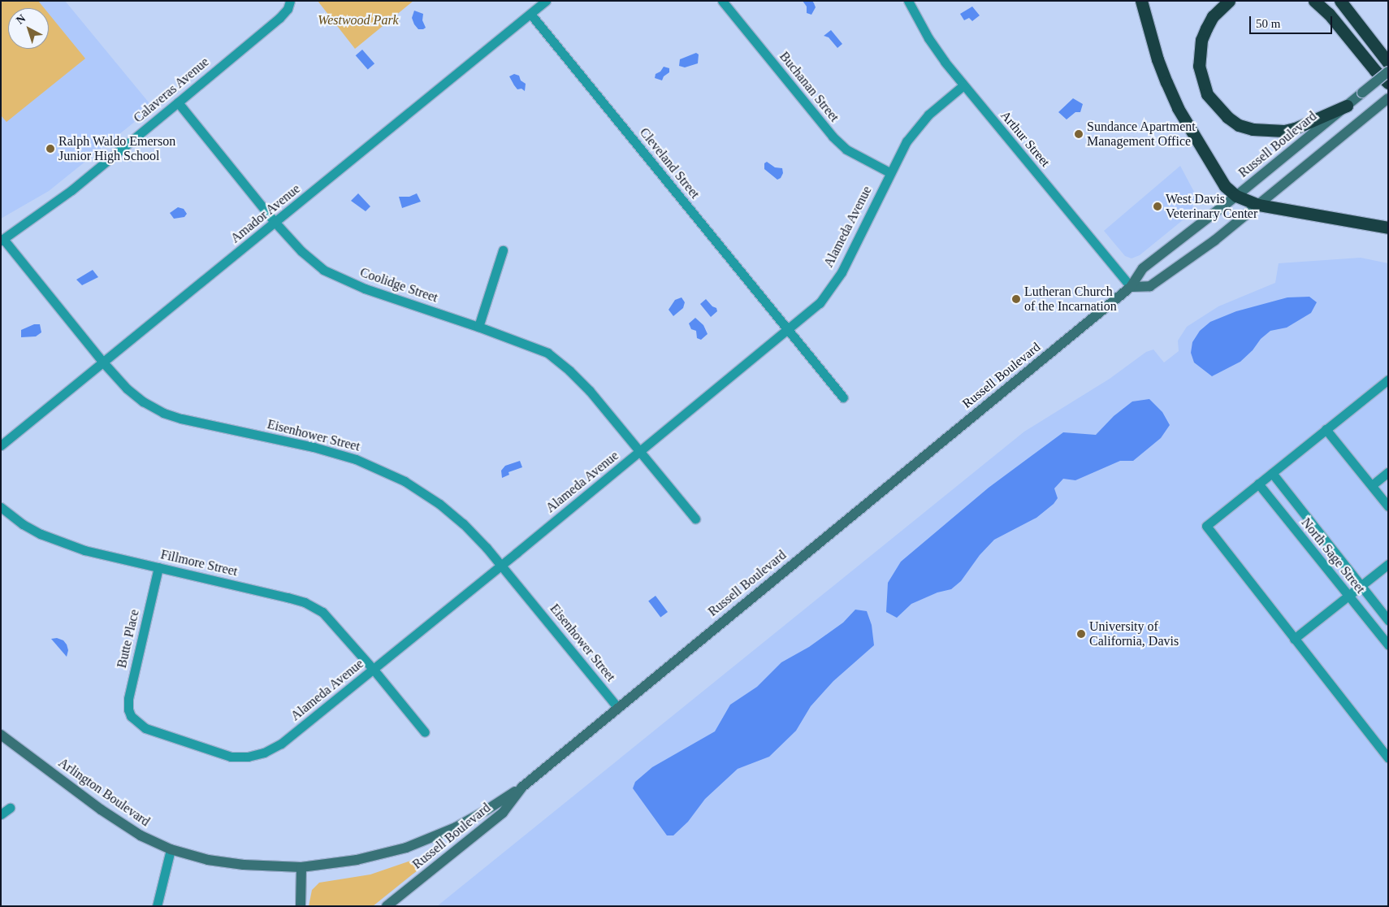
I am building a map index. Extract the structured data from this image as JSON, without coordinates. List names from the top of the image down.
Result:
{
  "streets": {
    "main road": ["Russell Boulevard", "Arlington Boulevard"],
    "street": [
      "Buchanan Street",
      "Calaveras Avenue",
      "Arthur Street",
      "Cleveland Street",
      "Amador Avenue",
      "Alameda Avenue",
      "Coolidge Street",
      "Eisenhower Street",
      "North Sage Street",
      "Fillmore Street",
      "Butte Place"
    ]
  },
  "crossings": [
    ["Buchanan Street", "Alameda Avenue"],
    ["Calaveras Avenue", "Coolidge Street"],
    ["Calaveras Avenue", "Eisenhower Street"],
    ["Arthur Street", "Russell Boulevard"],
    ["Arthur Street", "Alameda Avenue"],
    ["Russell Boulevard", "Eisenhower Street"],
    ["Russell Boulevard", "Arlington Boulevard"],
    ["Cleveland Street", "Amador Avenue"],
    ["Cleveland Street", "Alameda Avenue"],
    ["Amador Avenue", "Coolidge Street"],
    ["Amador Avenue", "Eisenhower Street"],
    ["Alameda Avenue", "Coolidge Street"],
    ["Alameda Avenue", "Eisenhower Street"],
    ["Alameda Avenue", "Fillmore Street"],
    ["Alameda Avenue", "Butte Place"],
    ["Fillmore Street", "Butte Place"]
  ],
  "parks": ["Westwood Park"],
  "places": [
    "Sundance Apartment Management Office",
    "Ralph Waldo Emerson Junior High School",
    "West Davis Veterinary Center",
    "Lutheran Church of the Incarnation",
    "University of California, Davis"
  ],
  "scale_bar": "50 m",
  "north": "top left"
}
